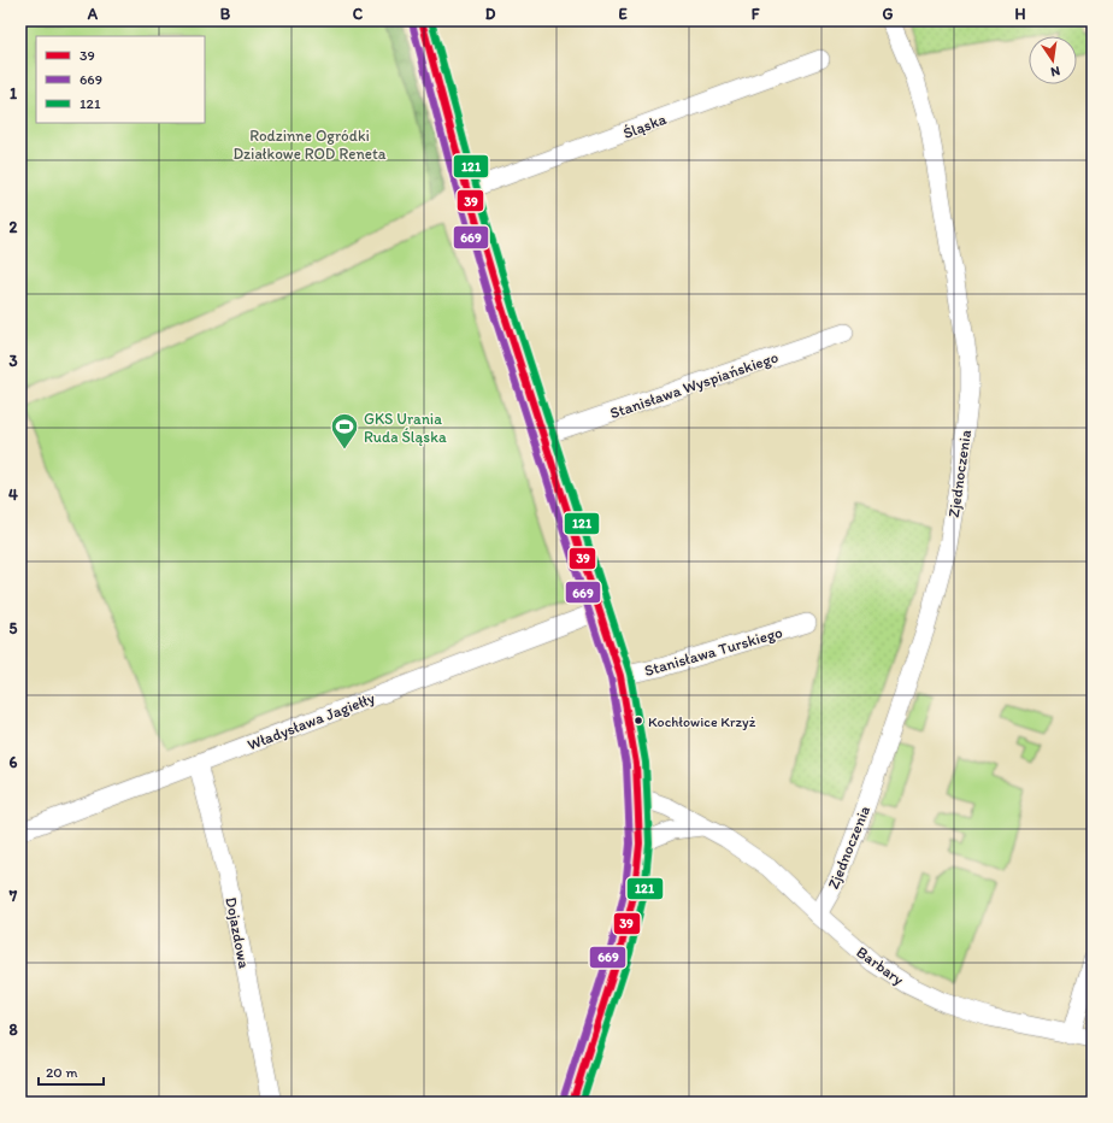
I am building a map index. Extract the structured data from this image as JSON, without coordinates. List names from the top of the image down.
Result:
{
  "streets": {
    "street": [
      "Śląska",
      "Stanisława Wyspiańskiego",
      "Zjednoczenia",
      "Stanisława Turskiego",
      "Władysława Jagiełły",
      "Dojazdowa",
      "Barbary"
    ]
  },
  "crossings": [
    ["Zjednoczenia", "Barbary"],
    ["Władysława Jagiełły", "Dojazdowa"]
  ],
  "parks": ["Rodzinne Ogródki Działkowe ROD Reneta"],
  "places": {
    "sports": ["GKS Urania Ruda Śląska"],
    "other": ["Kochłowice Krzyż"]
  },
  "lines": ["transit line 39", "transit line 121", "transit line 669"],
  "legend": ["39", "669", "121"],
  "scale_bar": "20 m",
  "north": "bottom",
  "grid": {
    "columns": [
      "A",
      "B",
      "C",
      "D",
      "E",
      "F",
      "G",
      "H"
    ],
    "rows": [
      "1",
      "2",
      "3",
      "4",
      "5",
      "6",
      "7",
      "8"
    ]
  }
}
